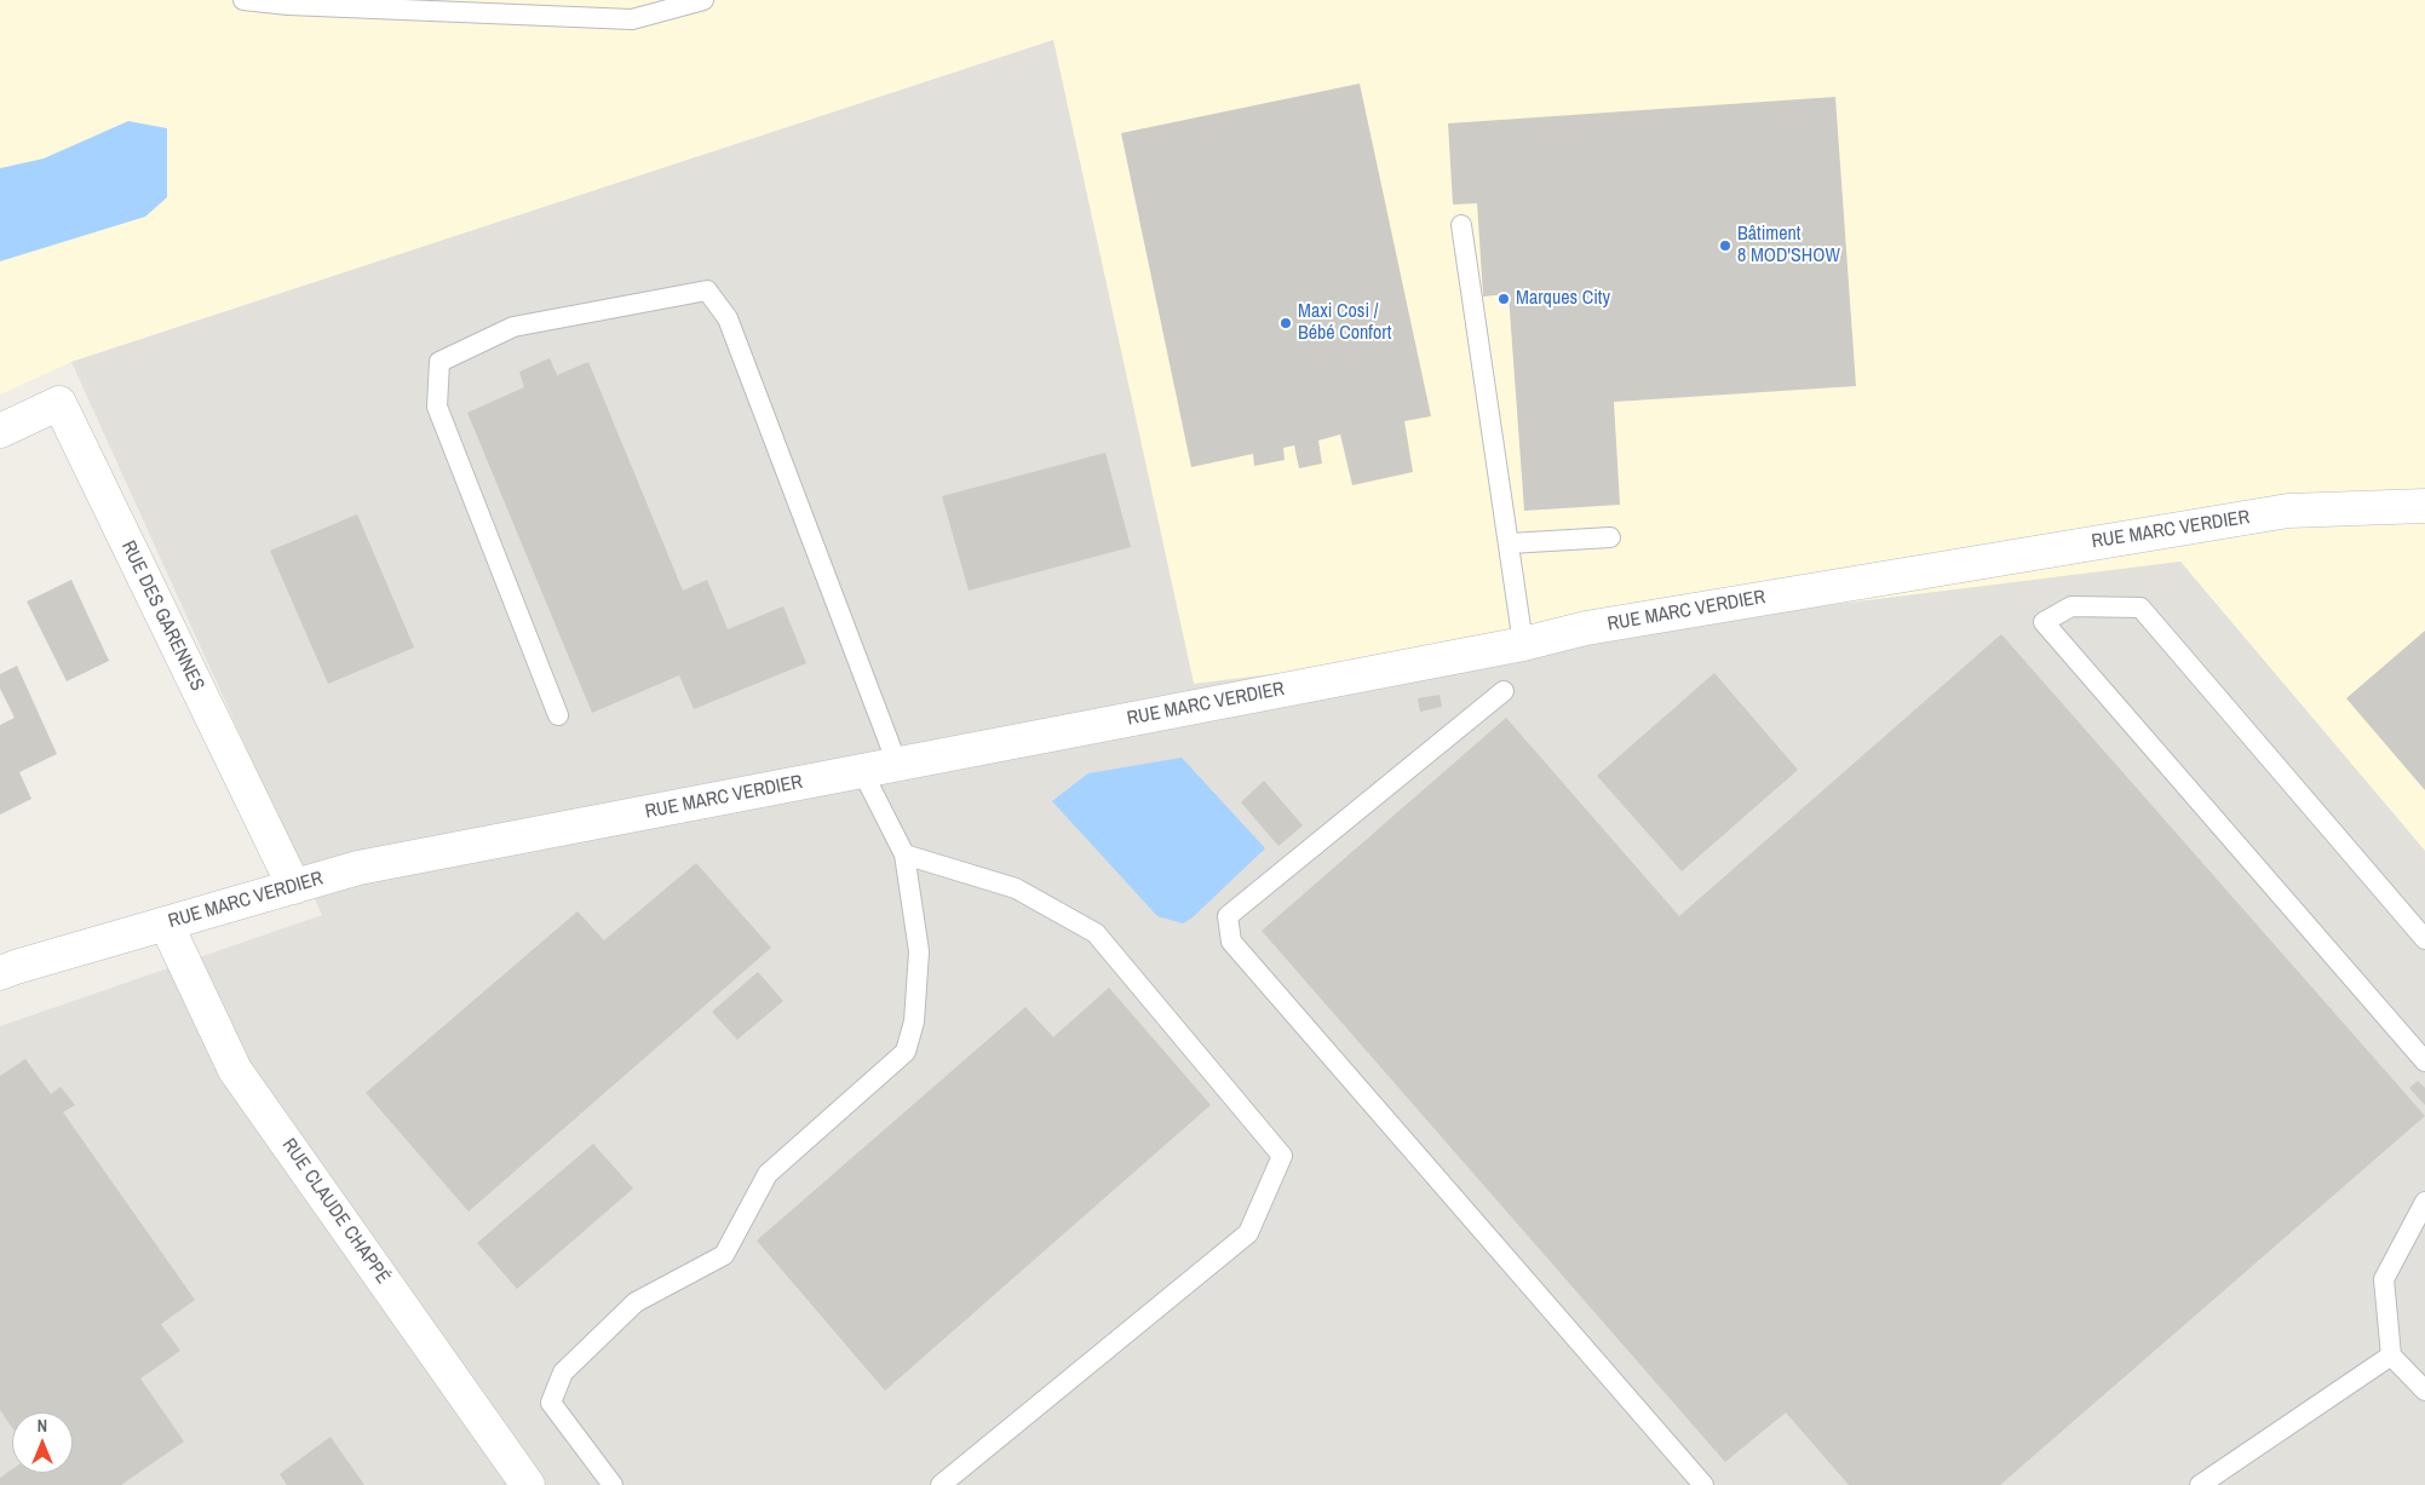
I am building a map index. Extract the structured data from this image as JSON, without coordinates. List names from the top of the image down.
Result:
{
  "streets": {
    "street": ["RUE MARC VERDIER", "RUE DES GARENNES", "RUE CLAUDE CHAPPÉ"]
  },
  "crossings": [
    ["RUE MARC VERDIER", "RUE DES GARENNES"],
    ["RUE MARC VERDIER", "RUE CLAUDE CHAPPÉ"]
  ],
  "places": ["Bâtiment 8 MOD'SHOW", "Marques City", "Maxi Cosi / Bébé Confort"],
  "north": "top"
}
